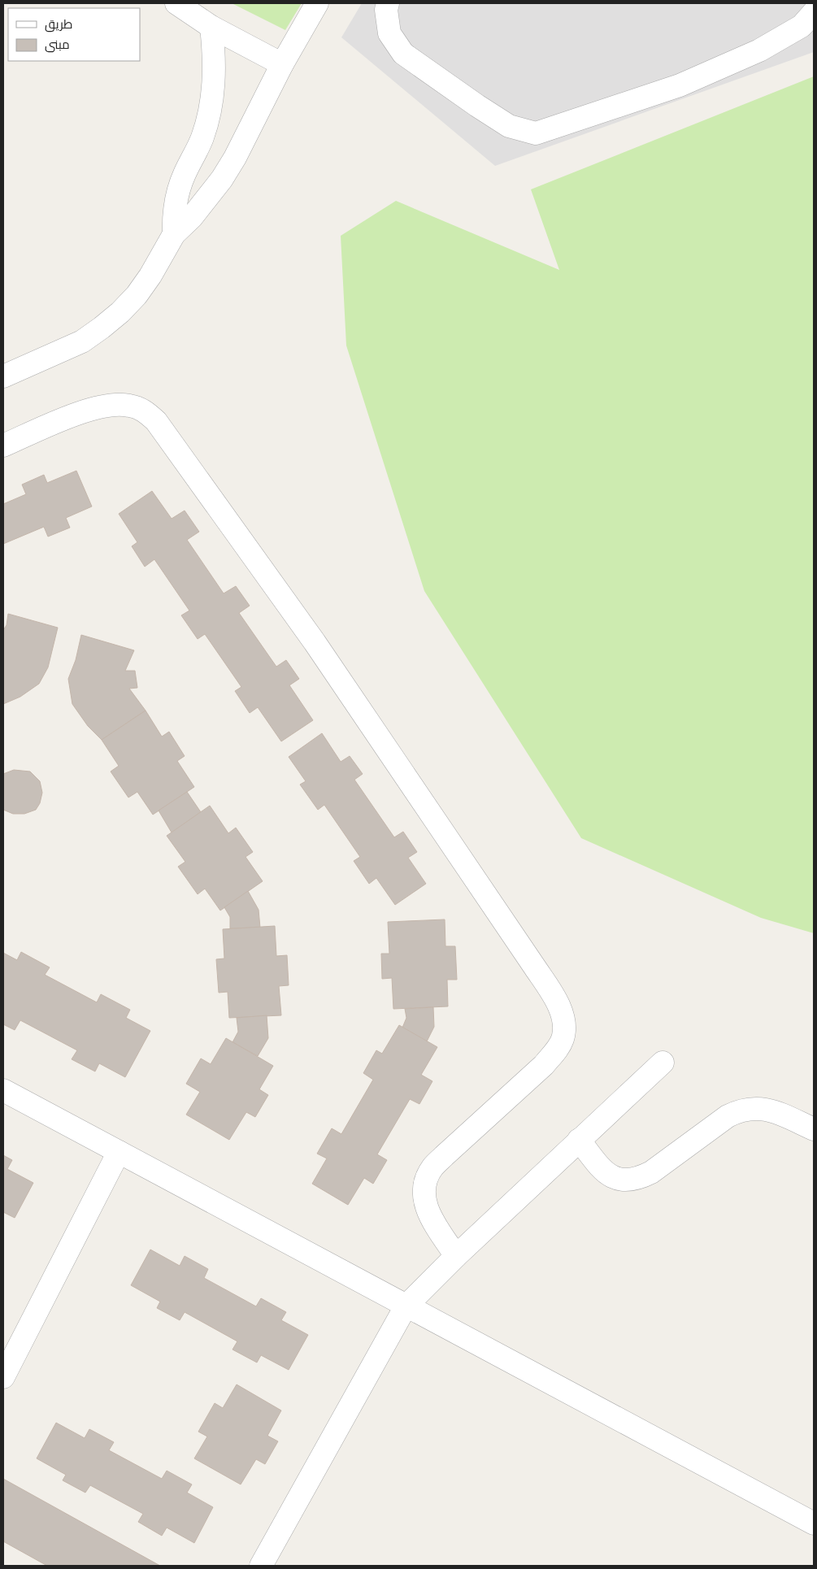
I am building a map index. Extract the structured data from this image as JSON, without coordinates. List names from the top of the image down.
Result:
{
  "legend": ["طريق", "مبنى"]
}
